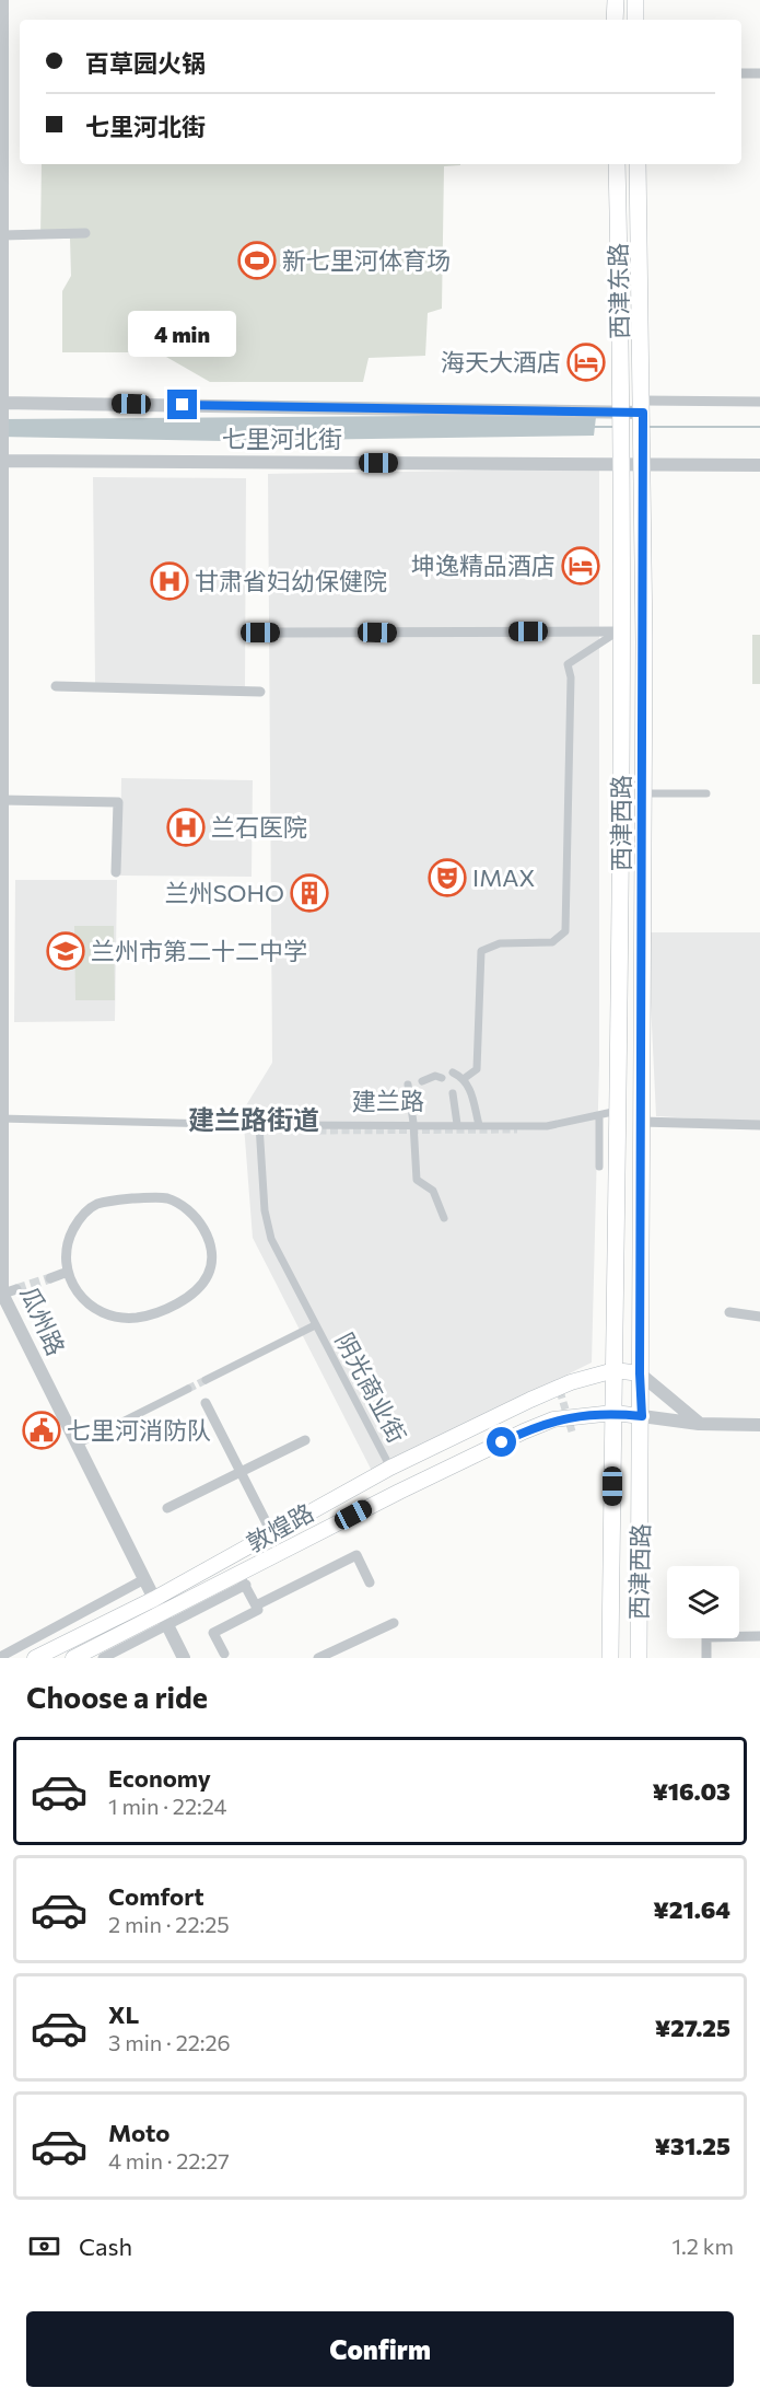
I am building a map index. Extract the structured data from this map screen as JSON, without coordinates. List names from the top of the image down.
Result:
{
  "streets": {
    "main road": ["西津东路", "西津西路", "敦煌路"],
    "street": [
      "七里河北街",
      "建兰路",
      "瓜州路",
      "阴光商业街"
    ]
  },
  "crossings": [
    ["西津东路", "七里河北街"],
    ["西津东路", "西津西路"],
    ["七里河北街", "西津西路"],
    ["七里河北街", "瓜州路"],
    ["西津西路", "建兰路"],
    ["西津西路", "敦煌路"],
    ["建兰路", "瓜州路"],
    ["建兰路", "阴光商业街"],
    ["瓜州路", "敦煌路"],
    ["阴光商业街", "敦煌路"]
  ],
  "districts": ["建兰路街道"],
  "places": {
    "sports": ["新七里河体育场"],
    "hotel": ["海天大酒店", "坤逸精品酒店"],
    "hospital": ["甘肃省妇幼保健院", "兰石医院"],
    "theatre": ["IMAX"],
    "building": ["兰州SOHO"],
    "school or university": ["兰州市第二十二中学"],
    "public building": ["七里河消防队"]
  },
  "page": {
    "banner": ["百草园火锅", "七里河北街"],
    "bubble": "4 min",
    "heading": "Choose a ride",
    "list": [
      {
        "name": "Economy",
        "note": "1 min · 22:24",
        "value": "¥16.03"
      },
      {
        "name": "Comfort",
        "note": "2 min · 22:25",
        "value": "¥21.64"
      },
      {
        "name": "XL",
        "note": "3 min · 22:26",
        "value": "¥27.25"
      },
      {
        "name": "Moto",
        "note": "4 min · 22:27",
        "value": "¥31.25"
      }
    ],
    "pay": ["Cash", "1.2 km"],
    "buttons": "Confirm"
  }
}
